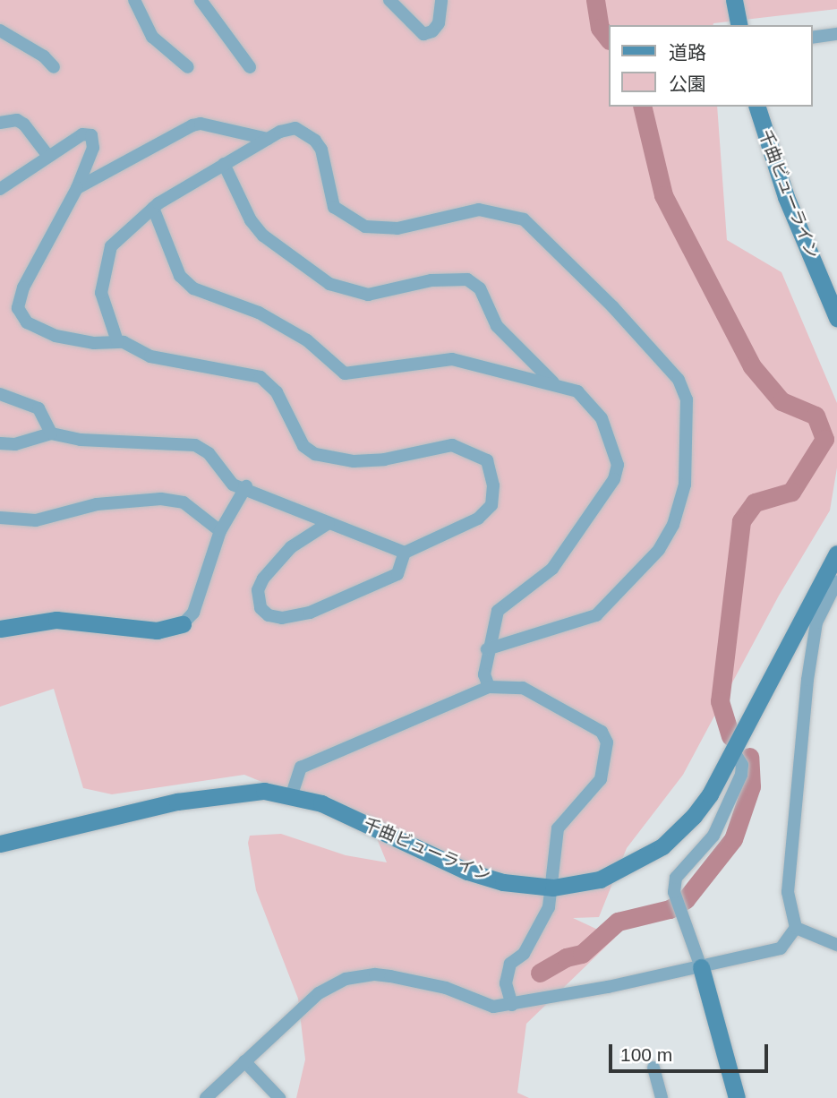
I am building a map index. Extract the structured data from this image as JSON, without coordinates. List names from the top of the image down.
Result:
{
  "streets": {
    "street": ["千曲ビューライン"]
  },
  "legend": ["道路", "公園"],
  "scale_bar": "100 m"
}
